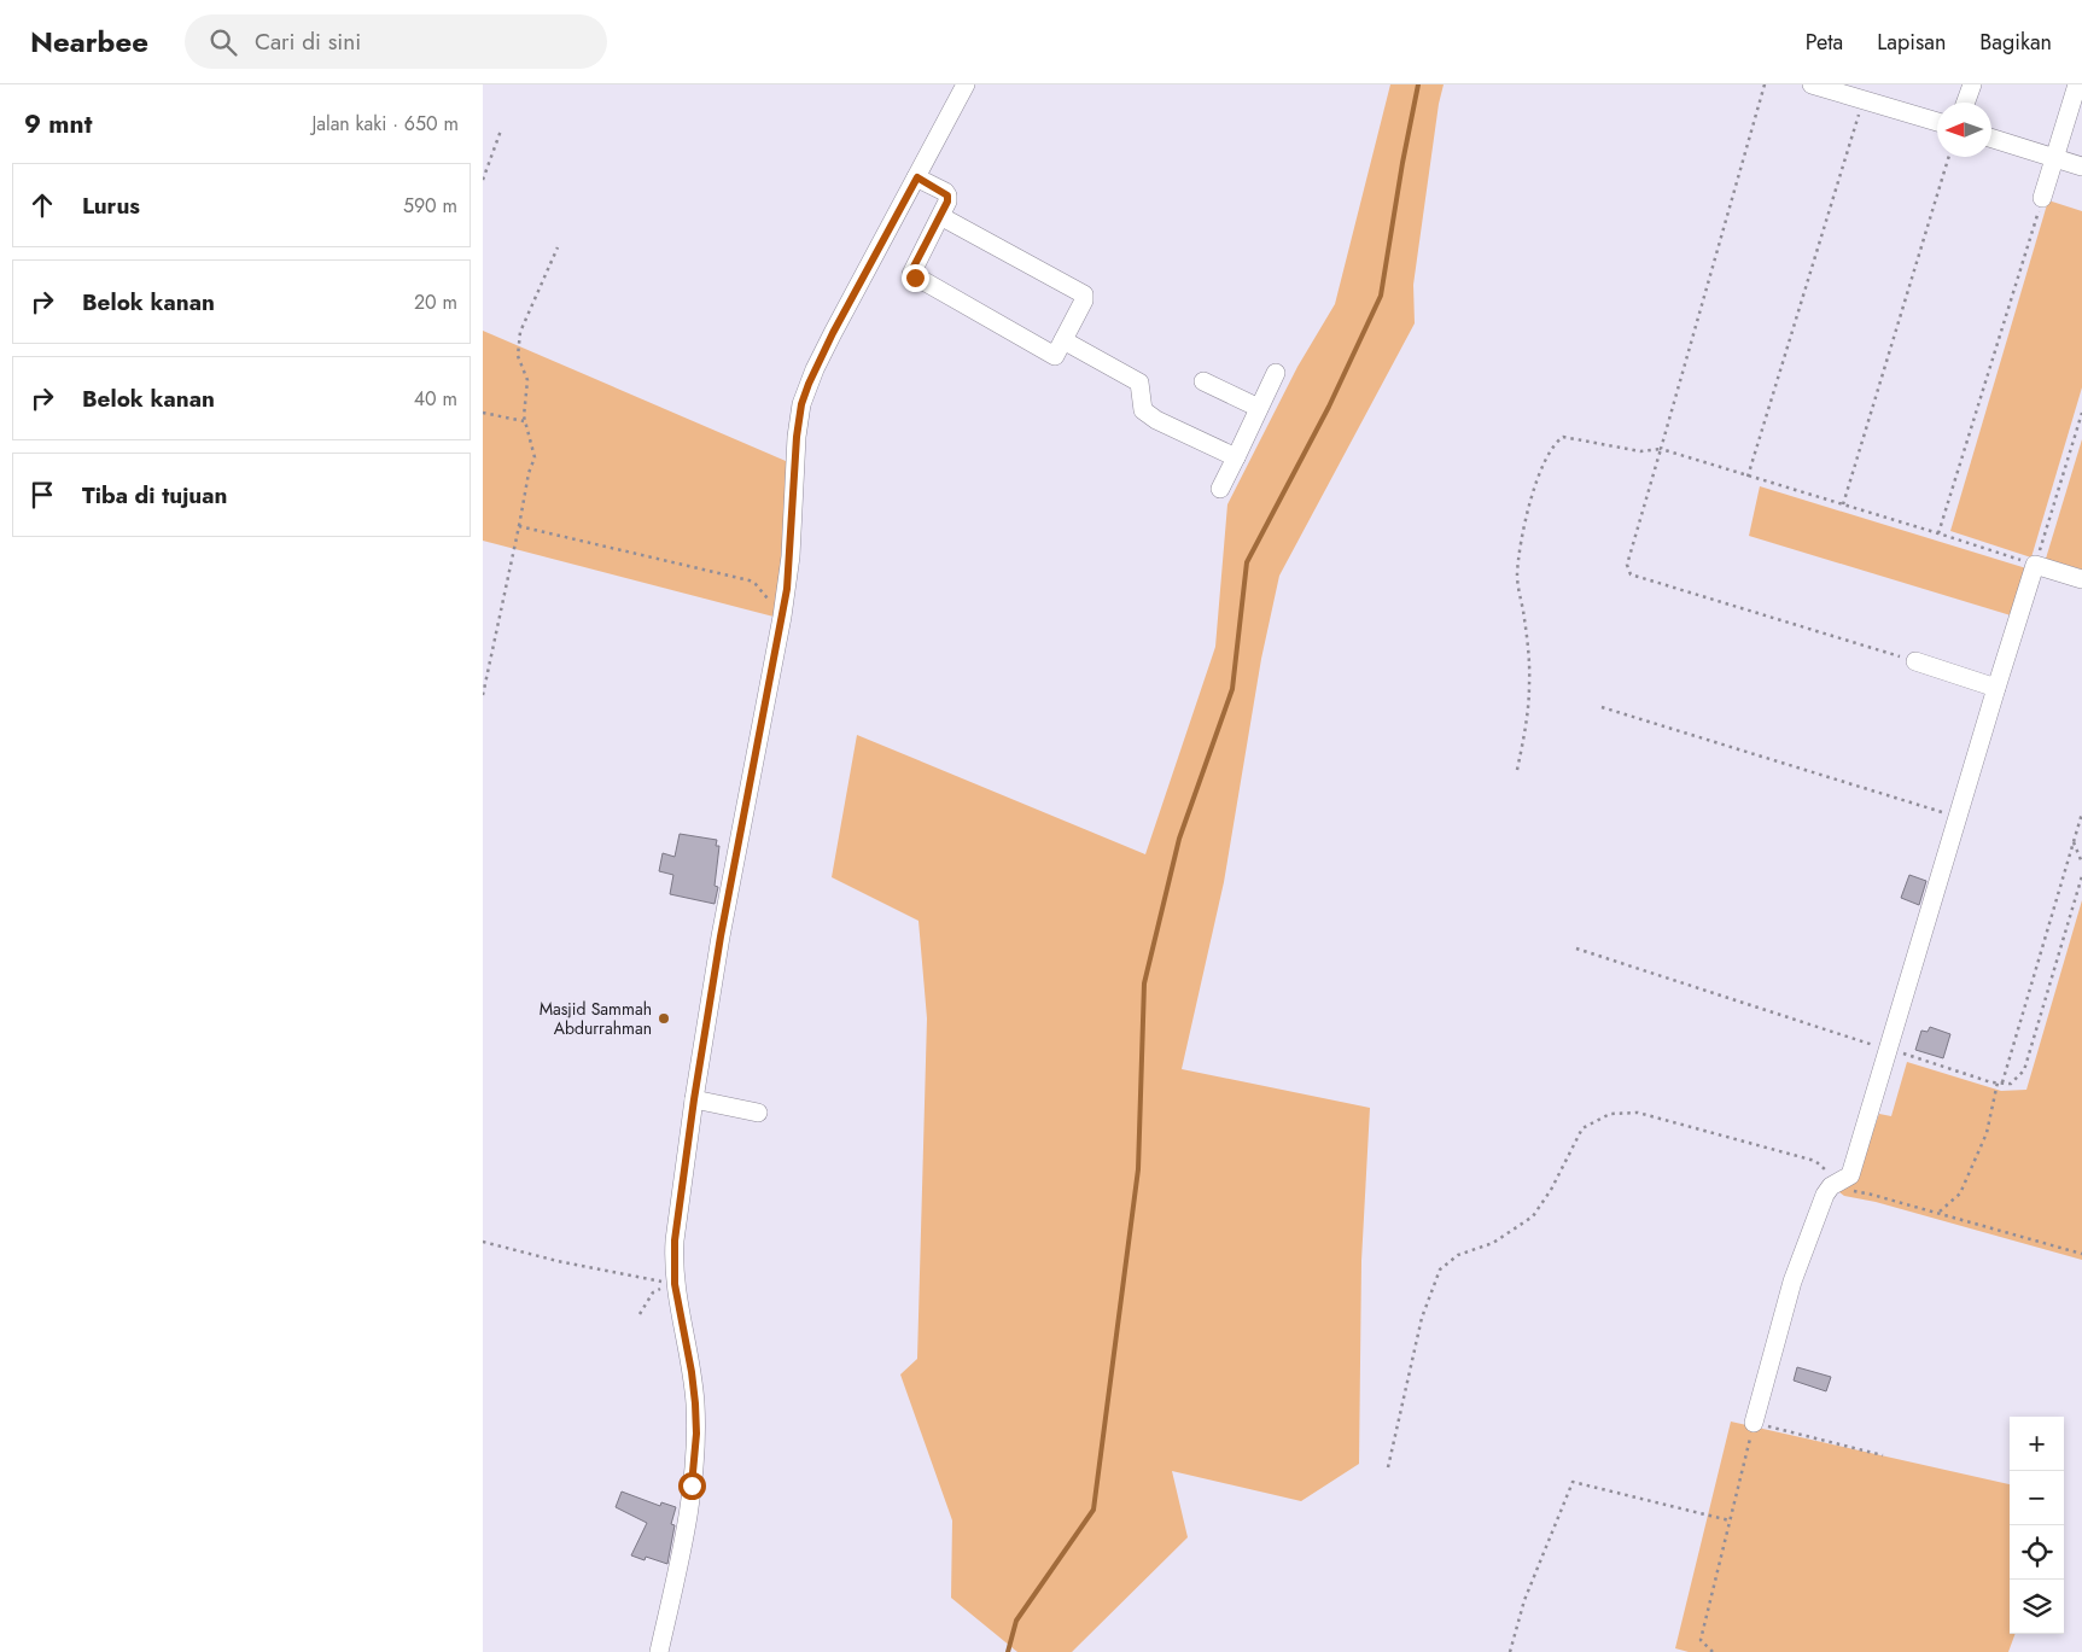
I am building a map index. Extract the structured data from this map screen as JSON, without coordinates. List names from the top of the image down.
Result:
{
  "places": ["Masjid Sammah Abdurrahman"],
  "north": "left",
  "page": {
    "header": "Nearbee",
    "search": "Cari di sini",
    "nav": ["Peta", "Lapisan", "Bagikan"],
    "heading": ["9 mnt", "Jalan kaki · 650 m"],
    "list": [
      ["Lurus", "590 m"],
      ["Belok kanan", "20 m"],
      ["Belok kanan", "40 m"],
      "Tiba di tujuan"
    ],
    "map_buttons": ["+", "−"]
  }
}
